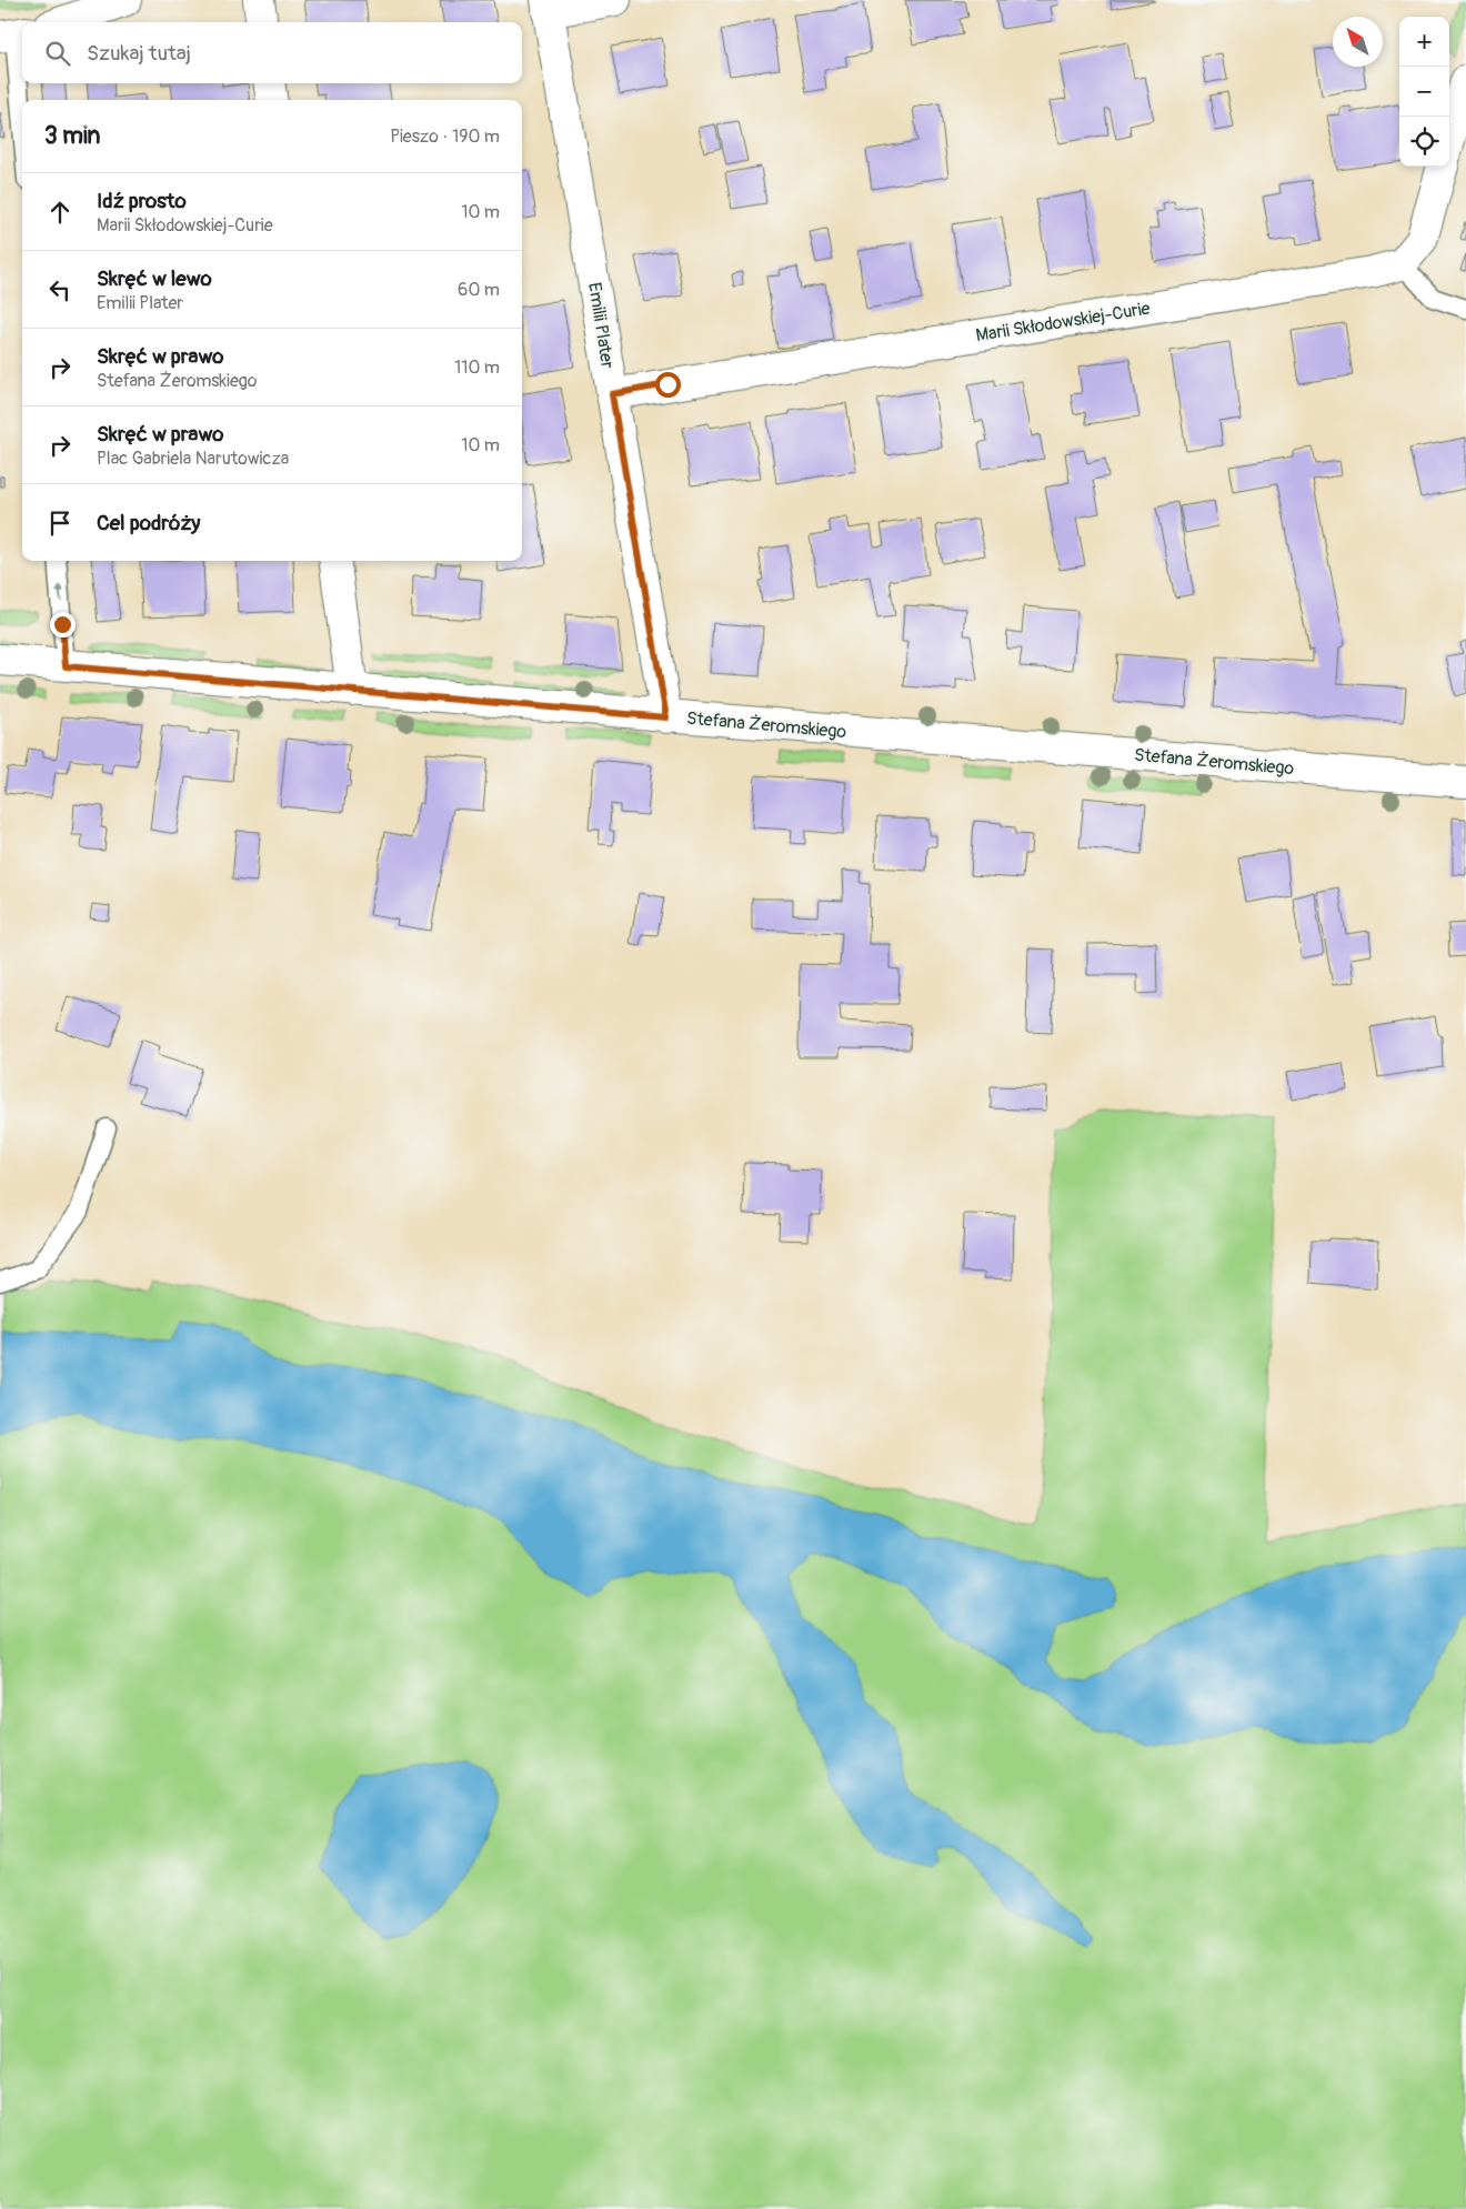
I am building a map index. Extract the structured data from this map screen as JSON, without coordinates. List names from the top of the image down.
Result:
{
  "streets": {
    "street": ["Marii Skłodowskiej-Curie", "Emilii Plater", "Stefana Żeromskiego"]
  },
  "crossings": [
    ["Marii Skłodowskiej-Curie", "Emilii Plater"],
    ["Emilii Plater", "Stefana Żeromskiego"]
  ],
  "north": "top left",
  "page": {
    "map_buttons": ["+", "−"],
    "search": "Szukaj tutaj",
    "heading": ["3 min", "Pieszo · 190 m"],
    "list": [
      ["Idź prosto", "Marii Skłodowskiej-Curie", "10 m"],
      ["Skręć w lewo", "Emilii Plater", "60 m"],
      ["Skręć w prawo", "Stefana Żeromskiego", "110 m"],
      ["Skręć w prawo", "Plac Gabriela Narutowicza", "10 m"],
      "Cel podróży"
    ]
  }
}
